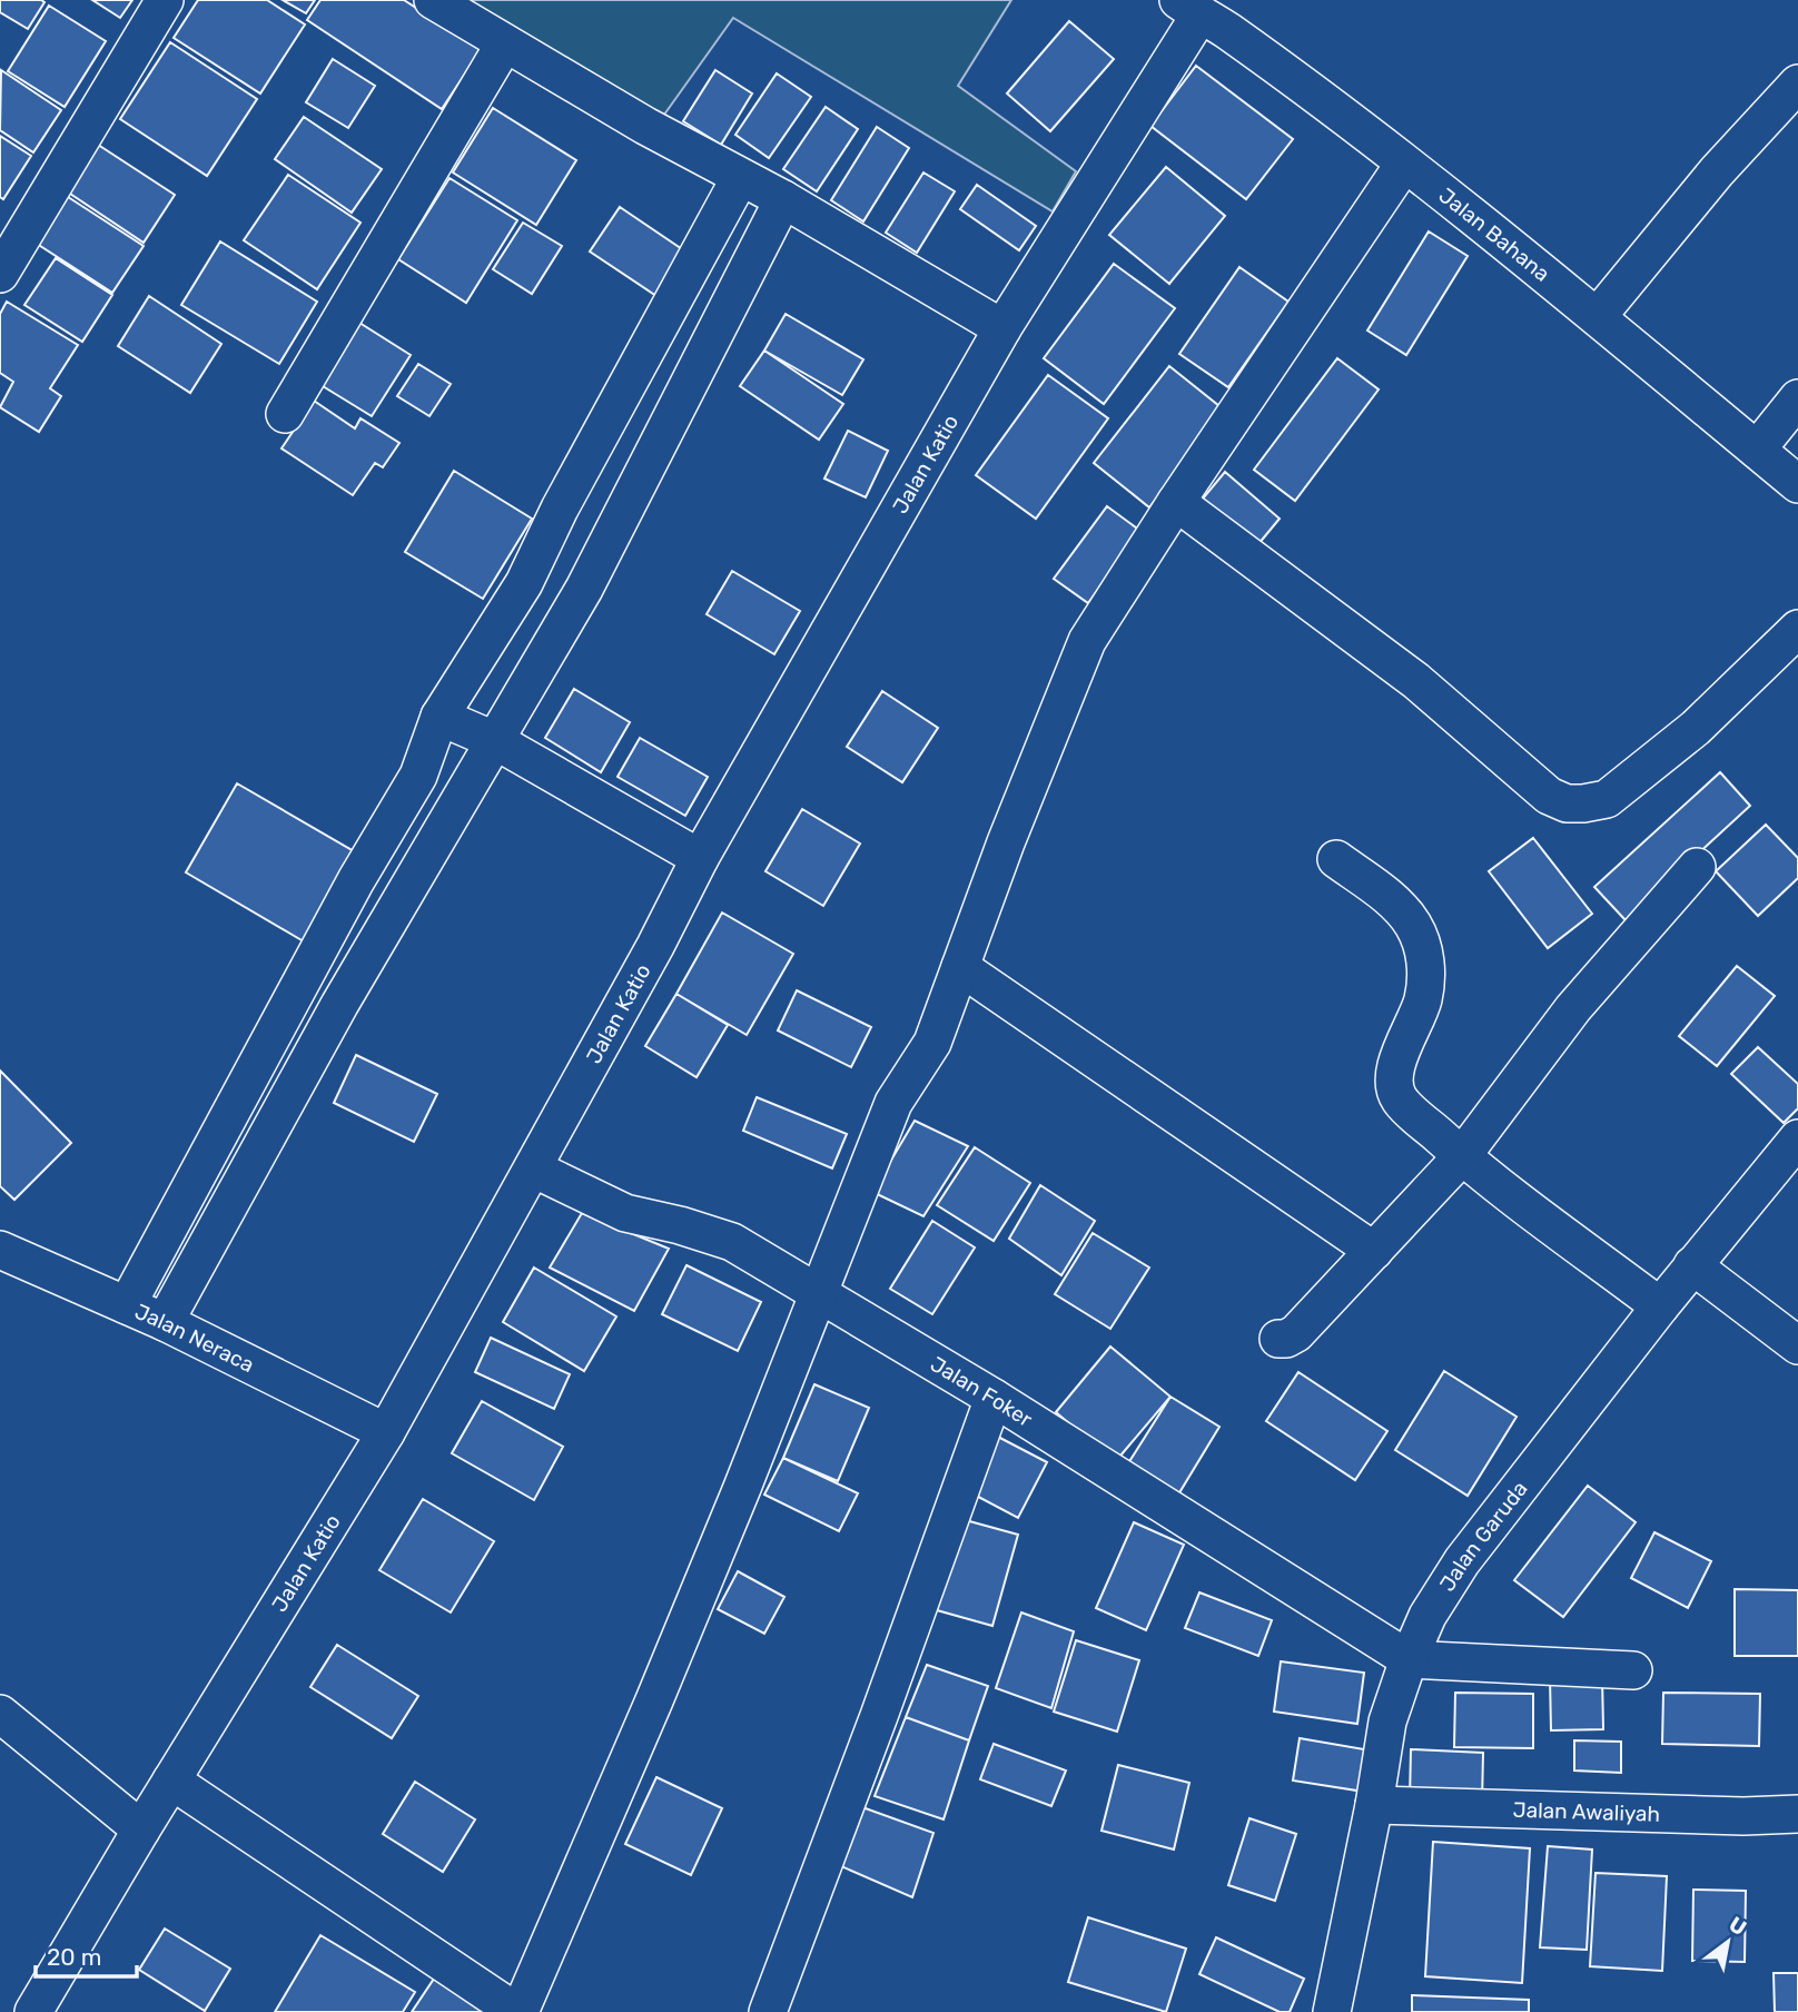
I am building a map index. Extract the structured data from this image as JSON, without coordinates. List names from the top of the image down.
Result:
{
  "streets": {
    "street": [
      "Jalan Bahana",
      "Jalan Katio",
      "Jalan Neraca",
      "Jalan Foker",
      "Jalan Garuda",
      "Jalan Awaliyah"
    ]
  },
  "crossings": [
    ["Jalan Bahana", "Jalan Katio"],
    ["Jalan Katio", "Jalan Neraca"],
    ["Jalan Katio", "Jalan Foker"],
    ["Jalan Foker", "Jalan Garuda"],
    ["Jalan Garuda", "Jalan Awaliyah"]
  ],
  "scale_bar": "20 m",
  "north": "top right"
}
